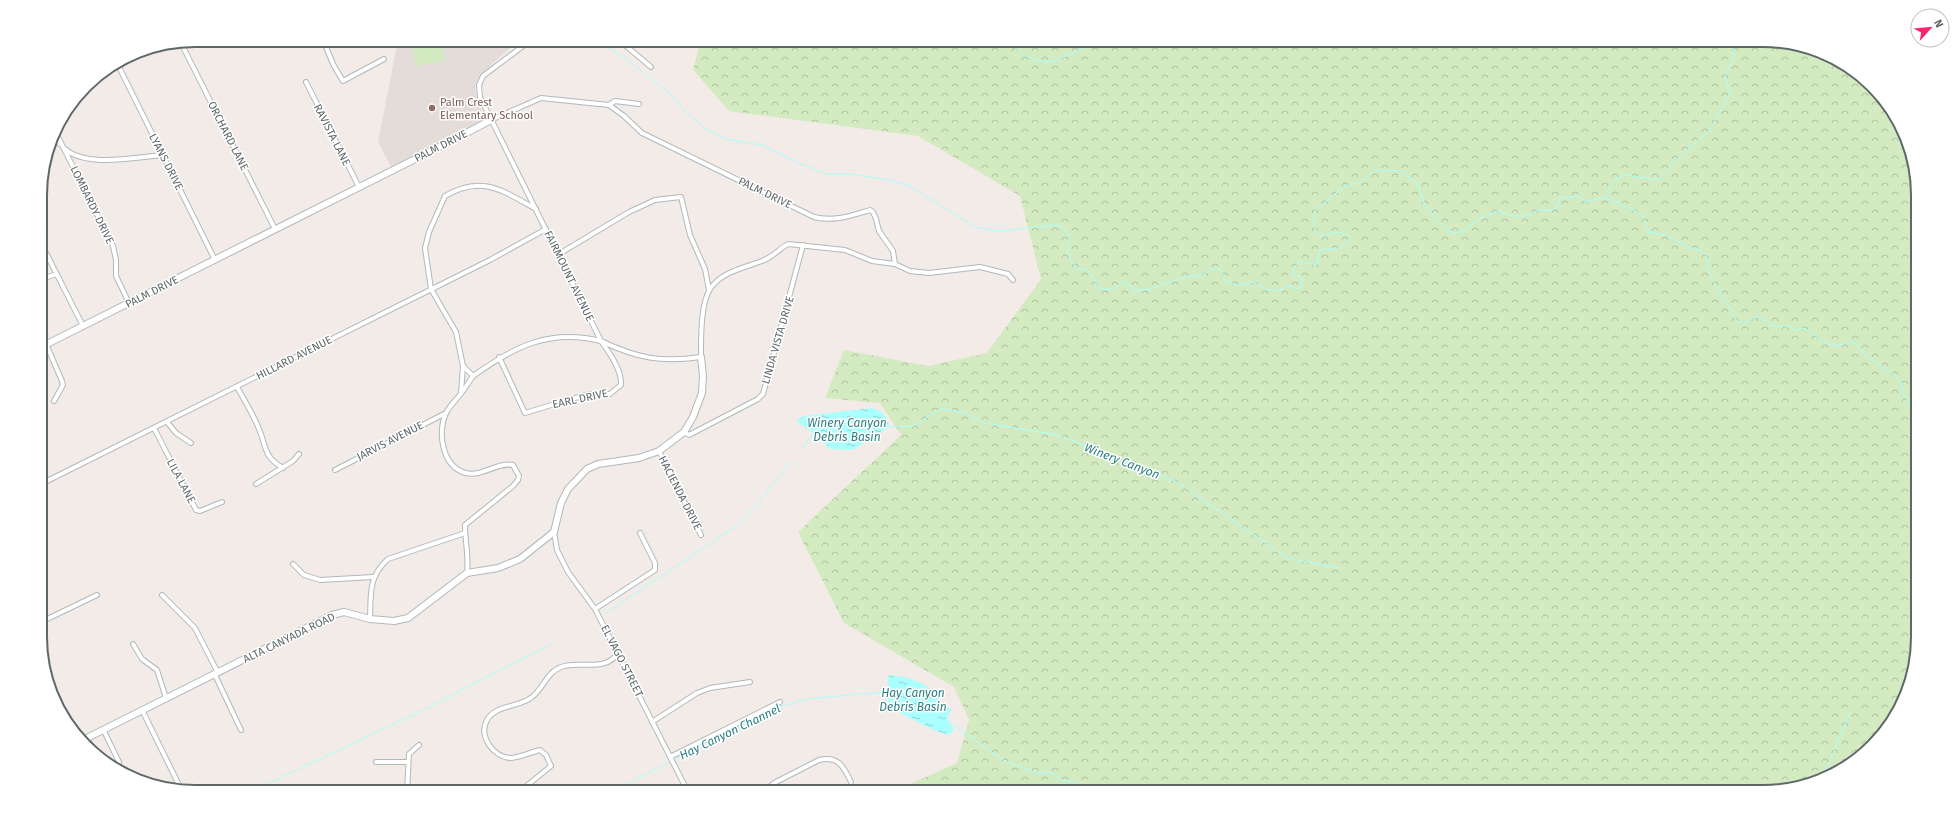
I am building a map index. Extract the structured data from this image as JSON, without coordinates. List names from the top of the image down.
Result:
{
  "streets": {
    "street": [
      "RAVISTA LANE",
      "ORCHARD LANE",
      "PALM DRIVE",
      "LYANS DRIVE",
      "LOMBARDY DRIVE",
      "FAIRMOUNT AVENUE",
      "LINDA VISTA DRIVE",
      "HILLARD AVENUE",
      "EARL DRIVE",
      "JARVIS AVENUE",
      "LILA LANE",
      "HACIENDA DRIVE",
      "ALTA CANYADA ROAD",
      "EL VAGO STREET"
    ]
  },
  "crossings": [
    ["RAVISTA LANE", "PALM DRIVE"],
    ["ORCHARD LANE", "PALM DRIVE"],
    ["PALM DRIVE", "LYANS DRIVE"],
    ["PALM DRIVE", "LOMBARDY DRIVE"],
    ["PALM DRIVE", "FAIRMOUNT AVENUE"],
    ["FAIRMOUNT AVENUE", "HILLARD AVENUE"],
    ["FAIRMOUNT AVENUE", "EARL DRIVE"],
    ["HILLARD AVENUE", "LILA LANE"],
    ["ALTA CANYADA ROAD", "EL VAGO STREET"]
  ],
  "water": [
    "Winery Canyon Debris Basin",
    "Winery Canyon",
    "Hay Canyon Debris Basin",
    "Hay Canyon Channel"
  ],
  "places": ["Palm Crest Elementary School"],
  "north": "top right"
}
